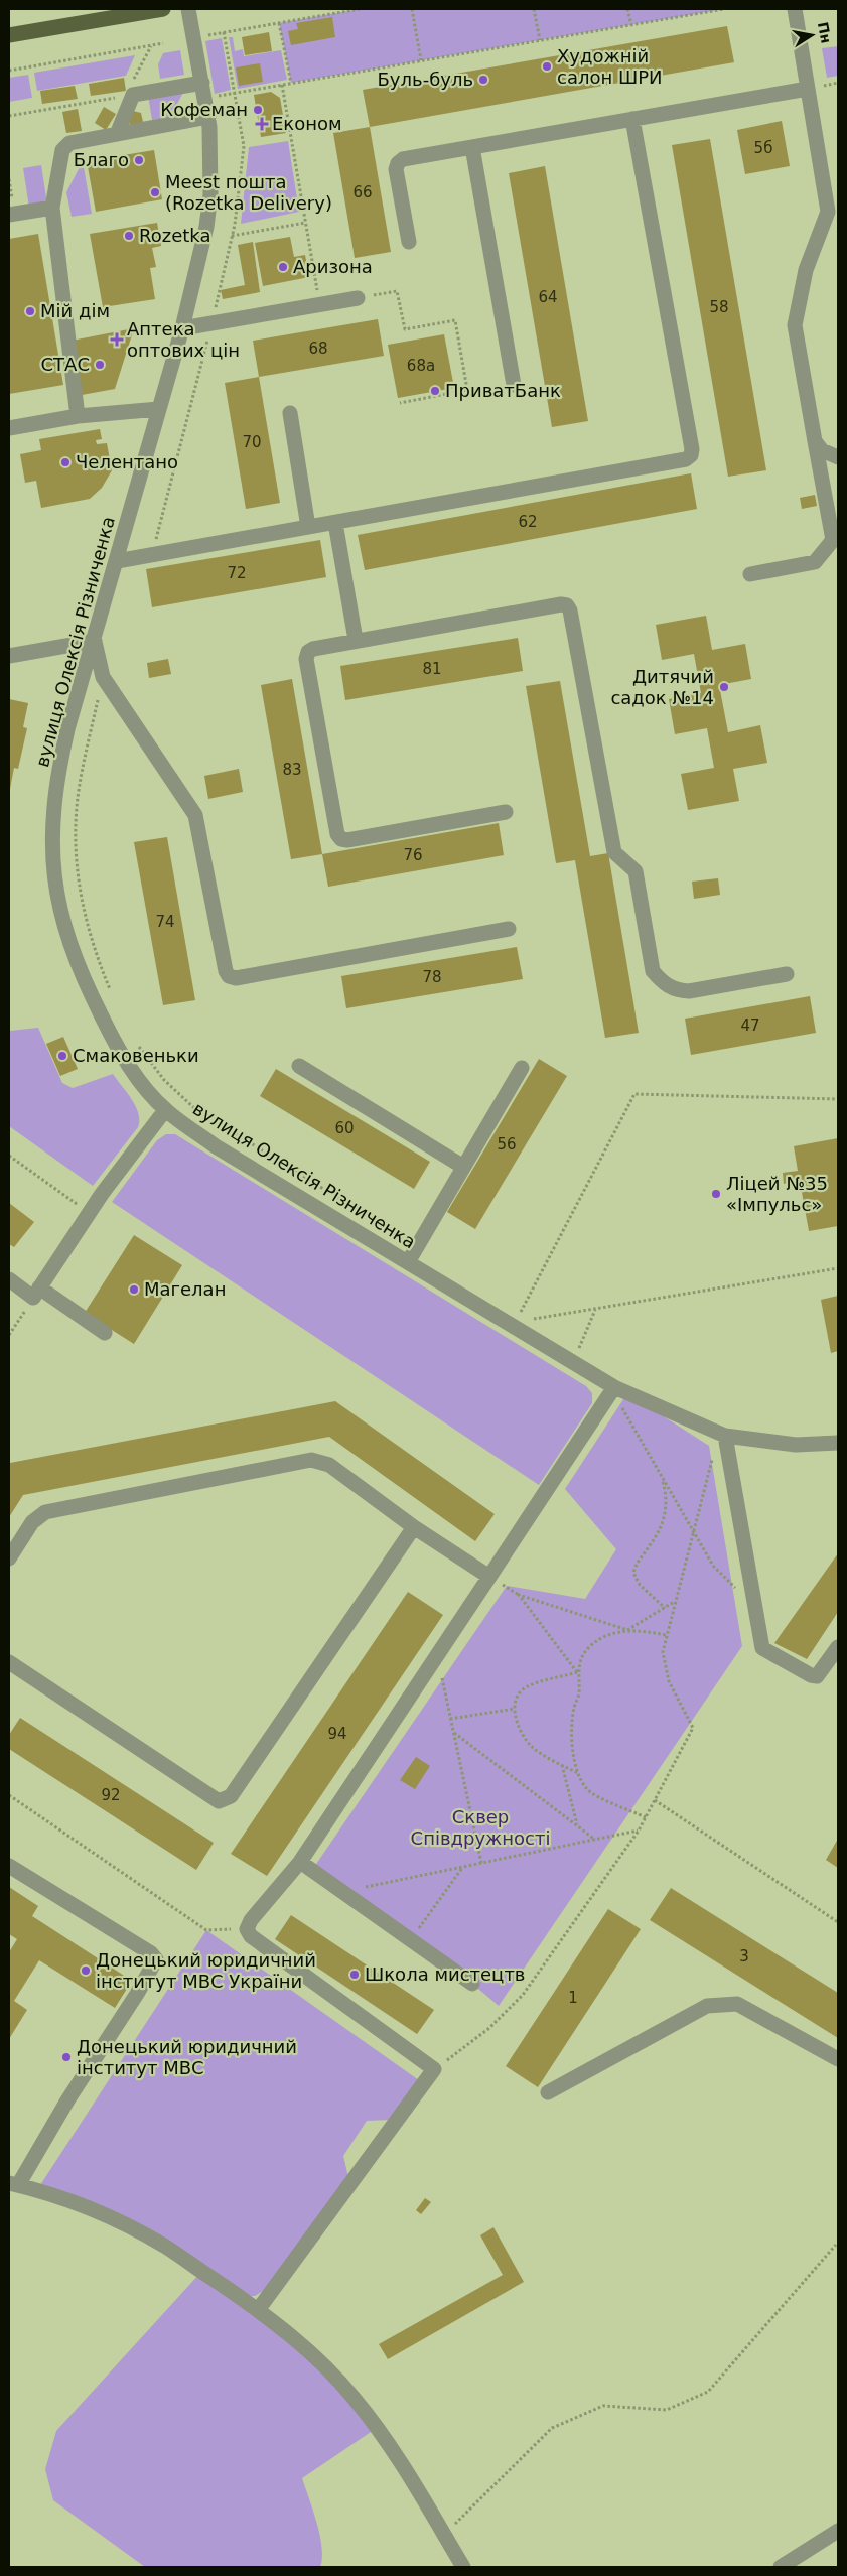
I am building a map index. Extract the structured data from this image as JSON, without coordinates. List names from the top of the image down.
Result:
{
  "streets": {
    "street": ["вулиця Олексія Різниченка"]
  },
  "parks": ["Сквер Співдружності"],
  "places": {
    "other": [
      "Художній салон ШРИ",
      "Буль-буль",
      "Кофеман",
      "Благо",
      "Meest пошта (Rozetka Delivery)",
      "Rozetka",
      "Аризона",
      "Мій дім",
      "СТАС",
      "ПриватБанк",
      "Челентано",
      "Дитячий садок №14",
      "Смаковеньки",
      "Ліцей №35 «Імпульс»",
      "Магелан",
      "Донецький юридичний інститут МВС України",
      "Школа мистецтв",
      "Донецький юридичний інститут МВС"
    ],
    "health": ["Економ", "Аптека оптових цін"]
  },
  "house_numbers": [
    "5б",
    "66",
    "64",
    "58",
    "68",
    "68а",
    "70",
    "62",
    "72",
    "81",
    "83",
    "76",
    "74",
    "78",
    "47",
    "60",
    "56",
    "94",
    "92",
    "3",
    "1"
  ],
  "north": "right"
}
